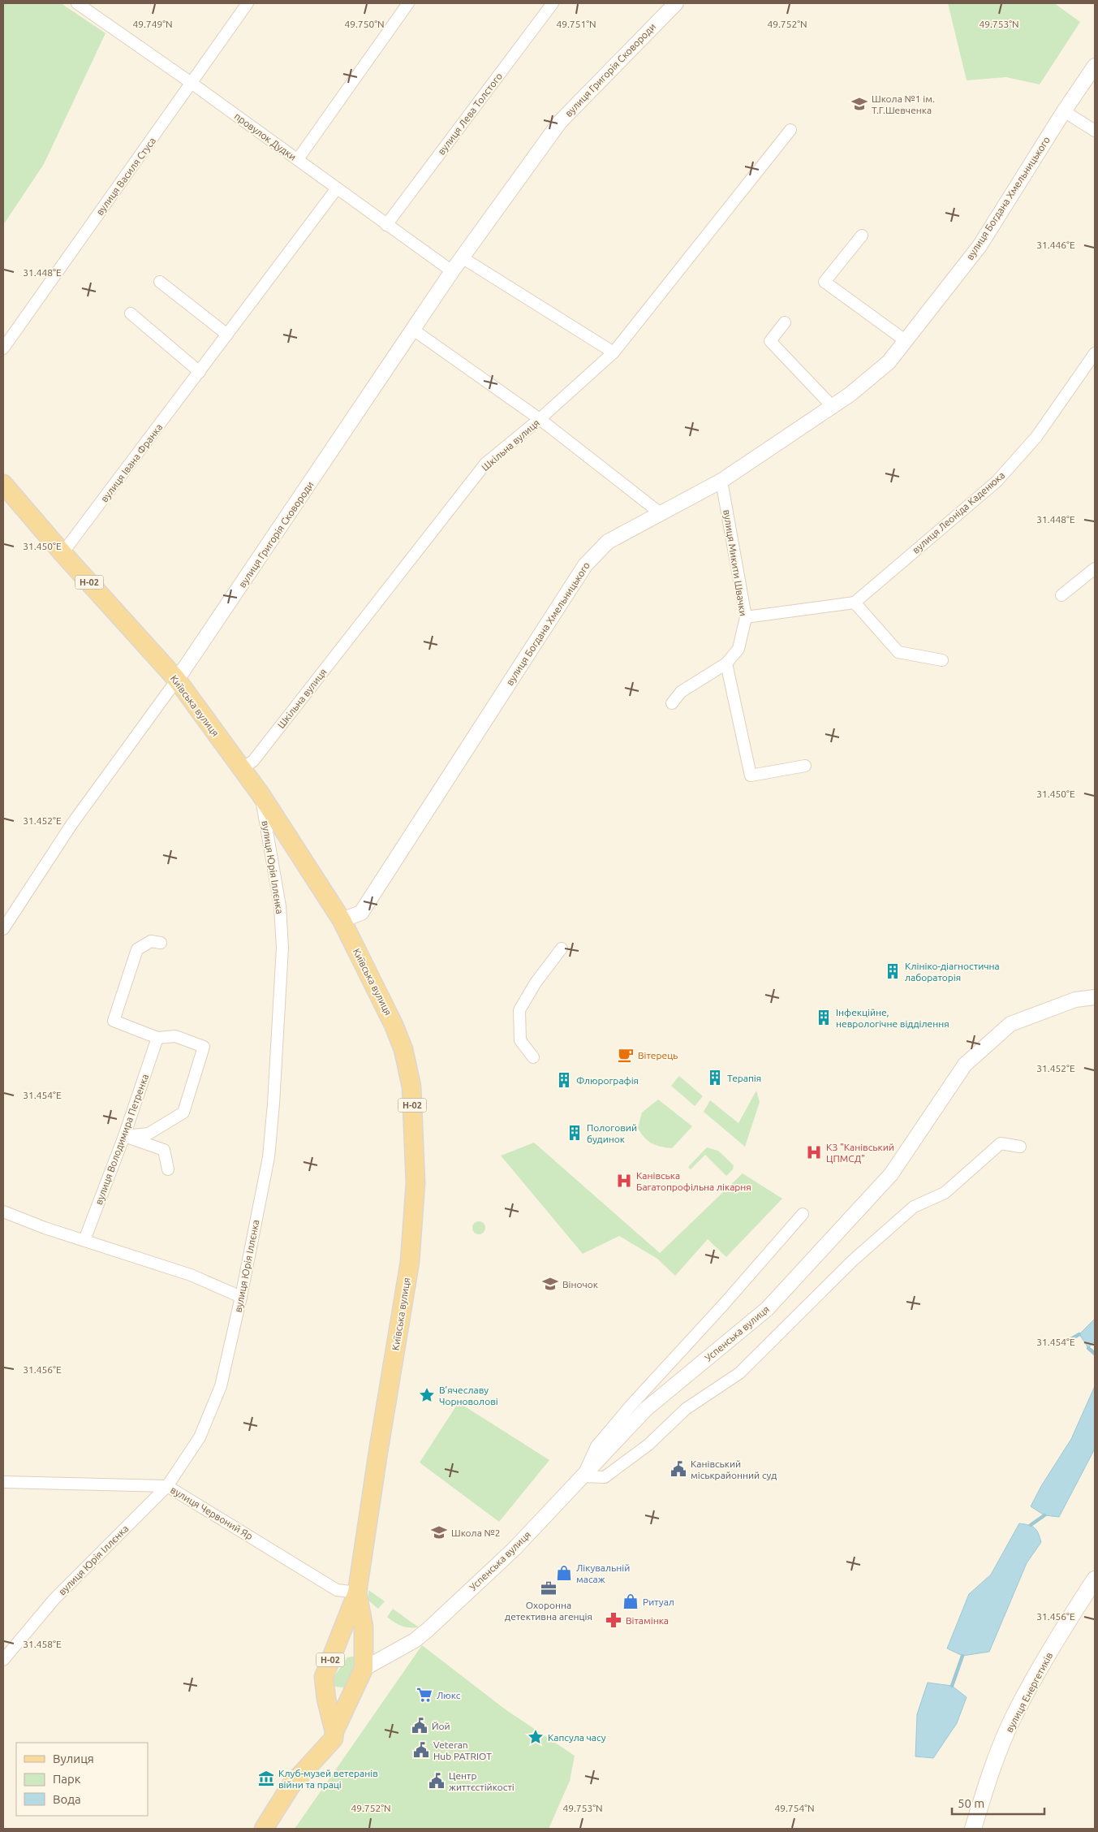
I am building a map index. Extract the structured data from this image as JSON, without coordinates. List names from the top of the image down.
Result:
{
  "streets": {
    "main road": ["Н-02", "Київська вулиця", "вулиця Енергетиків"],
    "street": [
      "вулиця Григорія Сковороди",
      "вулиця Лева Толстого",
      "провулок Дудки",
      "вулиця Василя Стуса",
      "вулиця Богдана Хмельницького",
      "Шкільна вулиця",
      "вулиця Івана Франка",
      "вулиця Леоніда Каденюка",
      "вулиця Микити Швачки",
      "вулиця Юрія Іллєнка",
      "вулиця Володимира Петренка",
      "Успенська вулиця",
      "вулиця Червоний Яр"
    ]
  },
  "crossings": [
    ["вулиця Григорія Сковороди", "провулок Дудки"],
    ["вулиця Григорія Сковороди", "Київська вулиця"],
    ["вулиця Лева Толстого", "провулок Дудки"],
    ["провулок Дудки", "вулиця Василя Стуса"],
    ["провулок Дудки", "вулиця Івана Франка"],
    ["вулиця Богдана Хмельницького", "вулиця Микити Швачки"],
    ["вулиця Богдана Хмельницького", "Київська вулиця"],
    ["Шкільна вулиця", "Київська вулиця"],
    ["вулиця Івана Франка", "Київська вулиця"],
    ["Н-02", "Київська вулиця"],
    ["Н-02", "Успенська вулиця"],
    ["Київська вулиця", "вулиця Юрія Іллєнка"],
    ["Київська вулиця", "Успенська вулиця"],
    ["Київська вулиця", "вулиця Червоний Яр"],
    ["вулиця Юрія Іллєнка", "вулиця Червоний Яр"]
  ],
  "places": {
    "school or university": ["Школа №1 ім. Т.Г.Шевченка", "Віночок", "Школа №2"],
    "building": [
      "Клініко-діагностична лабораторія",
      "Інфекційне, неврологічне відділення",
      "Терапія",
      "Флюрографія",
      "Пологовий будинок"
    ],
    "cafe": ["Вітерець"],
    "hospital": ["КЗ \"Канівський ЦПМСД\"", "Канівська Багатопрофільна лікарня"],
    "place": ["В’ячеславу Чорноволові", "Капсула часу"],
    "public building": [
      "Канівський міськрайонний суд",
      "Йой",
      "Veteran Hub PATRIOT",
      "Центр життєстійкості"
    ],
    "shop": ["Лікувальній масаж", "Ритуал"],
    "office": ["Охоронна детективна агенція"],
    "pharmacy": ["Вітамінка"],
    "supermarket": ["Люкс"],
    "museum": ["Клуб-музей ветеранів війни та праці"]
  },
  "legend": ["Вулиця", "Парк", "Вода"],
  "scale_bar": "50 m",
  "coordinates": [
    "49.749°N",
    "49.750°N",
    "49.751°N",
    "49.752°N",
    "49.753°N",
    "31.446°E",
    "31.448°E",
    "31.450°E",
    "31.452°E",
    "31.454°E",
    "31.456°E",
    "31.458°E",
    "49.754°N"
  ]
}
